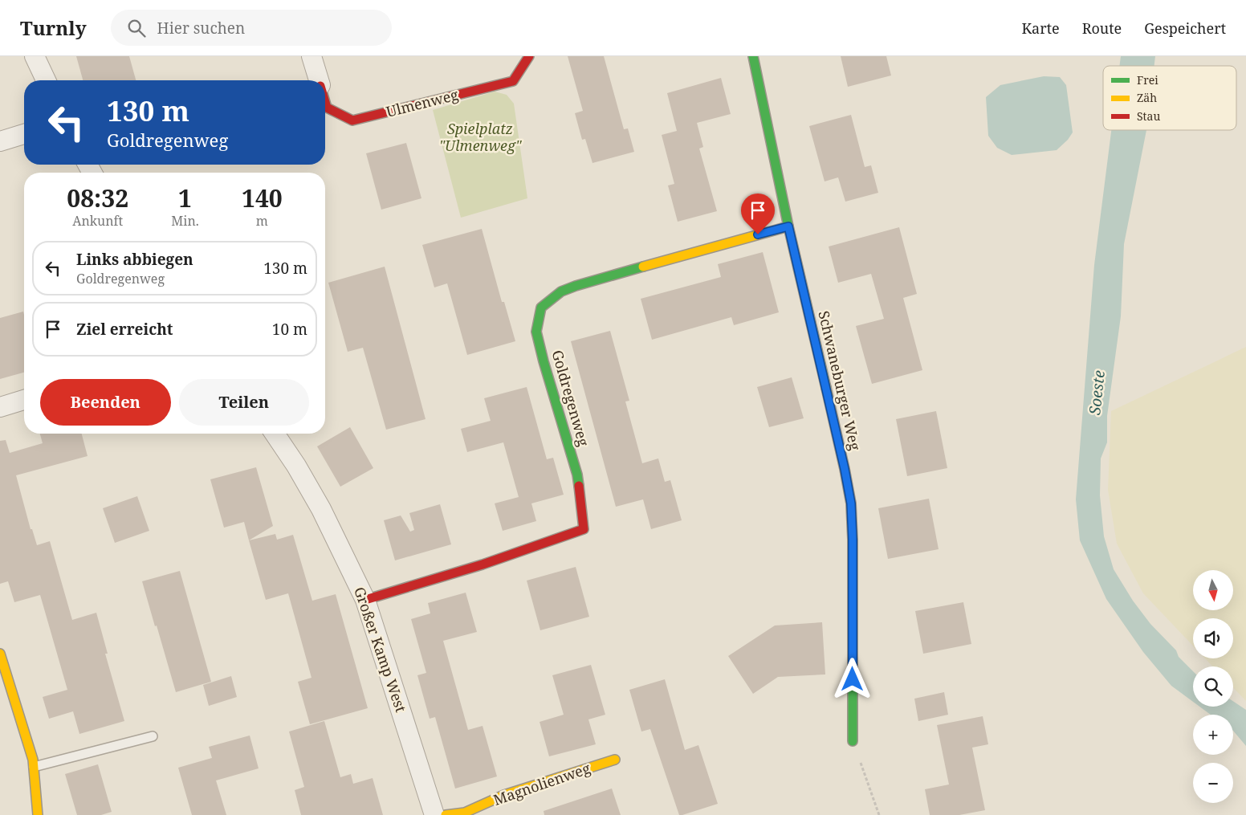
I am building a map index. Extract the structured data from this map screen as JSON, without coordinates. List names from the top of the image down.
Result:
{
  "streets": {
    "street": [
      "Ulmenweg",
      "Schwaneburger Weg",
      "Goldregenweg",
      "Großer Kamp West",
      "Magnolienweg"
    ]
  },
  "crossings": [
    ["Schwaneburger Weg", "Goldregenweg"],
    ["Goldregenweg", "Großer Kamp West"]
  ],
  "water": ["Soeste"],
  "parks": ["Spielplatz \"Ulmenweg\""],
  "legend": ["Frei", "Zäh", "Stau"],
  "north": "bottom",
  "page": {
    "header": "Turnly",
    "search": "Hier suchen",
    "nav": ["Karte", "Route", "Gespeichert"],
    "turn": ["130 m", "Goldregenweg"],
    "eta": [
      "08:32",
      "Ankunft",
      "1",
      "Min.",
      "140",
      "m"
    ],
    "list": [
      {
        "name": "Links abbiegen",
        "note": "Goldregenweg",
        "value": "130 m"
      },
      {
        "name": "Ziel erreicht",
        "value": "10 m"
      }
    ],
    "buttons": ["Beenden", "Teilen"],
    "map_buttons": ["+", "−"]
  }
}
